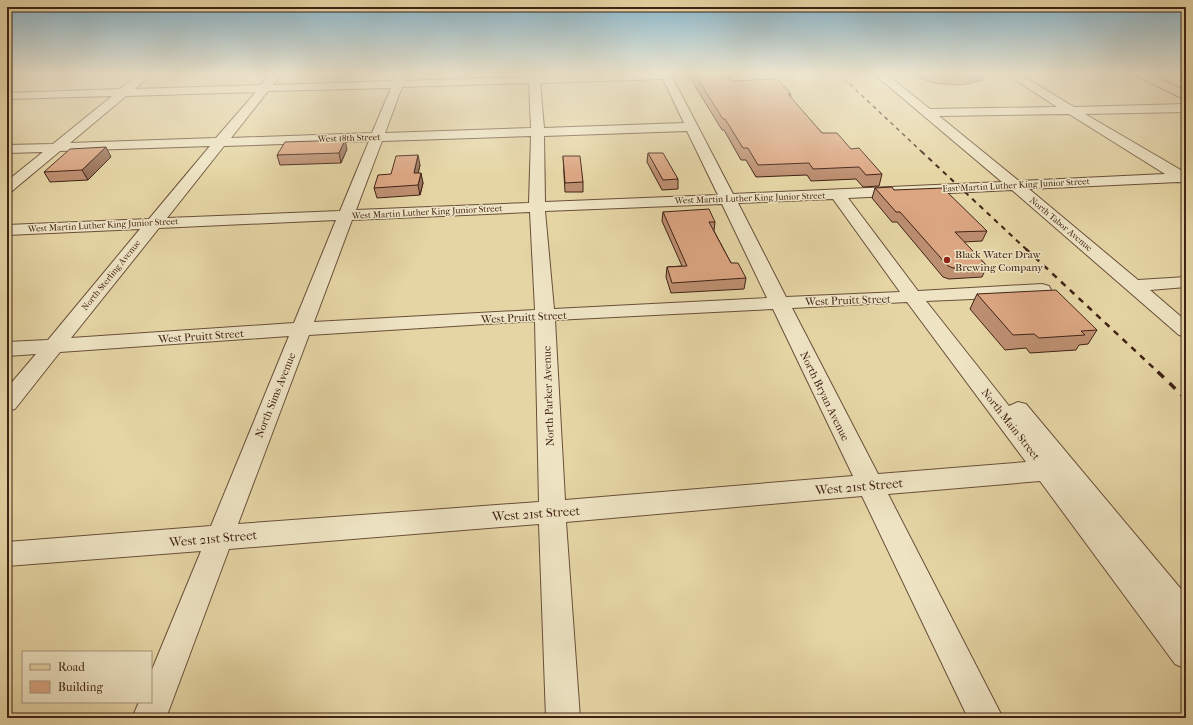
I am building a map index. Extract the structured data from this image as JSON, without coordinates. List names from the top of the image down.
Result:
{
  "streets": {
    "street": [
      "West 18th Street",
      "East Martin Luther King Junior Street",
      "West Martin Luther King Junior Street",
      "North Tabor Avenue",
      "North Sterling Avenue",
      "West Pruitt Street",
      "North Sims Avenue",
      "North Parker Avenue",
      "North Bryan Avenue",
      "North Main Street",
      "West 21st Street"
    ]
  },
  "crossings": [
    ["West 18th Street", "North Sterling Avenue"],
    ["West 18th Street", "North Sims Avenue"],
    ["West 18th Street", "North Parker Avenue"],
    ["West 18th Street", "North Bryan Avenue"],
    ["East Martin Luther King Junior Street", "West Martin Luther King Junior Street"],
    ["East Martin Luther King Junior Street", "North Tabor Avenue"],
    ["East Martin Luther King Junior Street", "North Main Street"],
    ["West Martin Luther King Junior Street", "North Sterling Avenue"],
    ["West Martin Luther King Junior Street", "North Sims Avenue"],
    ["West Martin Luther King Junior Street", "North Parker Avenue"],
    ["West Martin Luther King Junior Street", "North Bryan Avenue"],
    ["West Martin Luther King Junior Street", "North Main Street"],
    ["North Sterling Avenue", "West Pruitt Street"],
    ["West Pruitt Street", "North Sims Avenue"],
    ["West Pruitt Street", "North Parker Avenue"],
    ["West Pruitt Street", "North Bryan Avenue"],
    ["West Pruitt Street", "North Main Street"],
    ["North Sims Avenue", "West 21st Street"],
    ["North Parker Avenue", "West 21st Street"],
    ["North Bryan Avenue", "West 21st Street"],
    ["North Main Street", "West 21st Street"]
  ],
  "places": ["Black Water Draw Brewing Company"],
  "legend": ["Road", "Building"]
}
